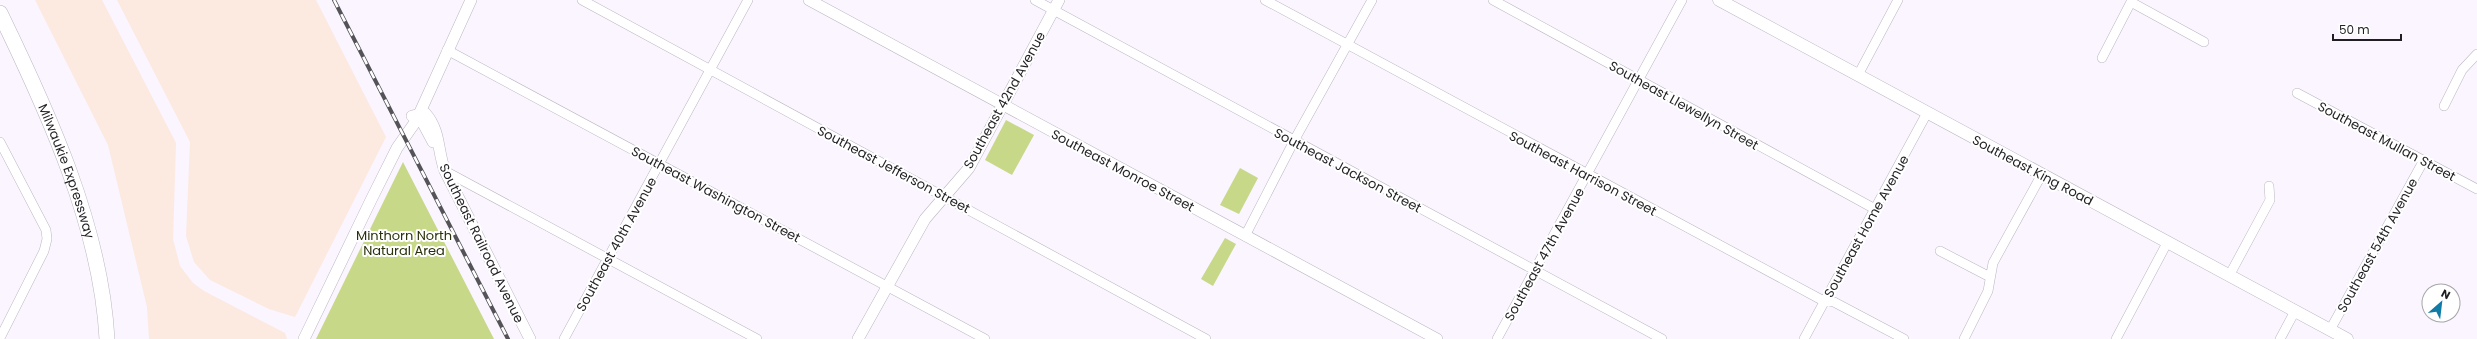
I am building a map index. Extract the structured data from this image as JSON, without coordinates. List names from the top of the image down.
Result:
{
  "streets": {
    "highway": ["Milwaukie Expressway"],
    "main road": ["Southeast King Road"],
    "street": [
      "Southeast 42nd Avenue",
      "Southeast Llewellyn Street",
      "Southeast Mullan Street",
      "Southeast Jefferson Street",
      "Southeast Monroe Street",
      "Southeast Jackson Street",
      "Southeast Harrison Street",
      "Southeast Washington Street",
      "Southeast Home Avenue",
      "Southeast Railroad Avenue",
      "Southeast 40th Avenue",
      "Southeast 54th Avenue",
      "Southeast 47th Avenue"
    ]
  },
  "crossings": [
    ["Southeast 42nd Avenue", "Southeast Jefferson Street"],
    ["Southeast 42nd Avenue", "Southeast Monroe Street"],
    ["Southeast 42nd Avenue", "Southeast Jackson Street"],
    ["Southeast 42nd Avenue", "Southeast Washington Street"],
    ["Southeast Llewellyn Street", "Southeast Home Avenue"],
    ["Southeast Llewellyn Street", "Southeast 47th Avenue"],
    ["Southeast Mullan Street", "Southeast 54th Avenue"],
    ["Southeast Jefferson Street", "Southeast 40th Avenue"],
    ["Southeast Jackson Street", "Southeast 47th Avenue"],
    ["Southeast King Road", "Southeast Home Avenue"],
    ["Southeast King Road", "Southeast 54th Avenue"],
    ["Southeast Harrison Street", "Southeast Home Avenue"],
    ["Southeast Harrison Street", "Southeast 47th Avenue"],
    ["Southeast Washington Street", "Southeast 40th Avenue"]
  ],
  "parks": ["Minthorn North Natural Area"],
  "scale_bar": "50 m",
  "north": "top right"
}
